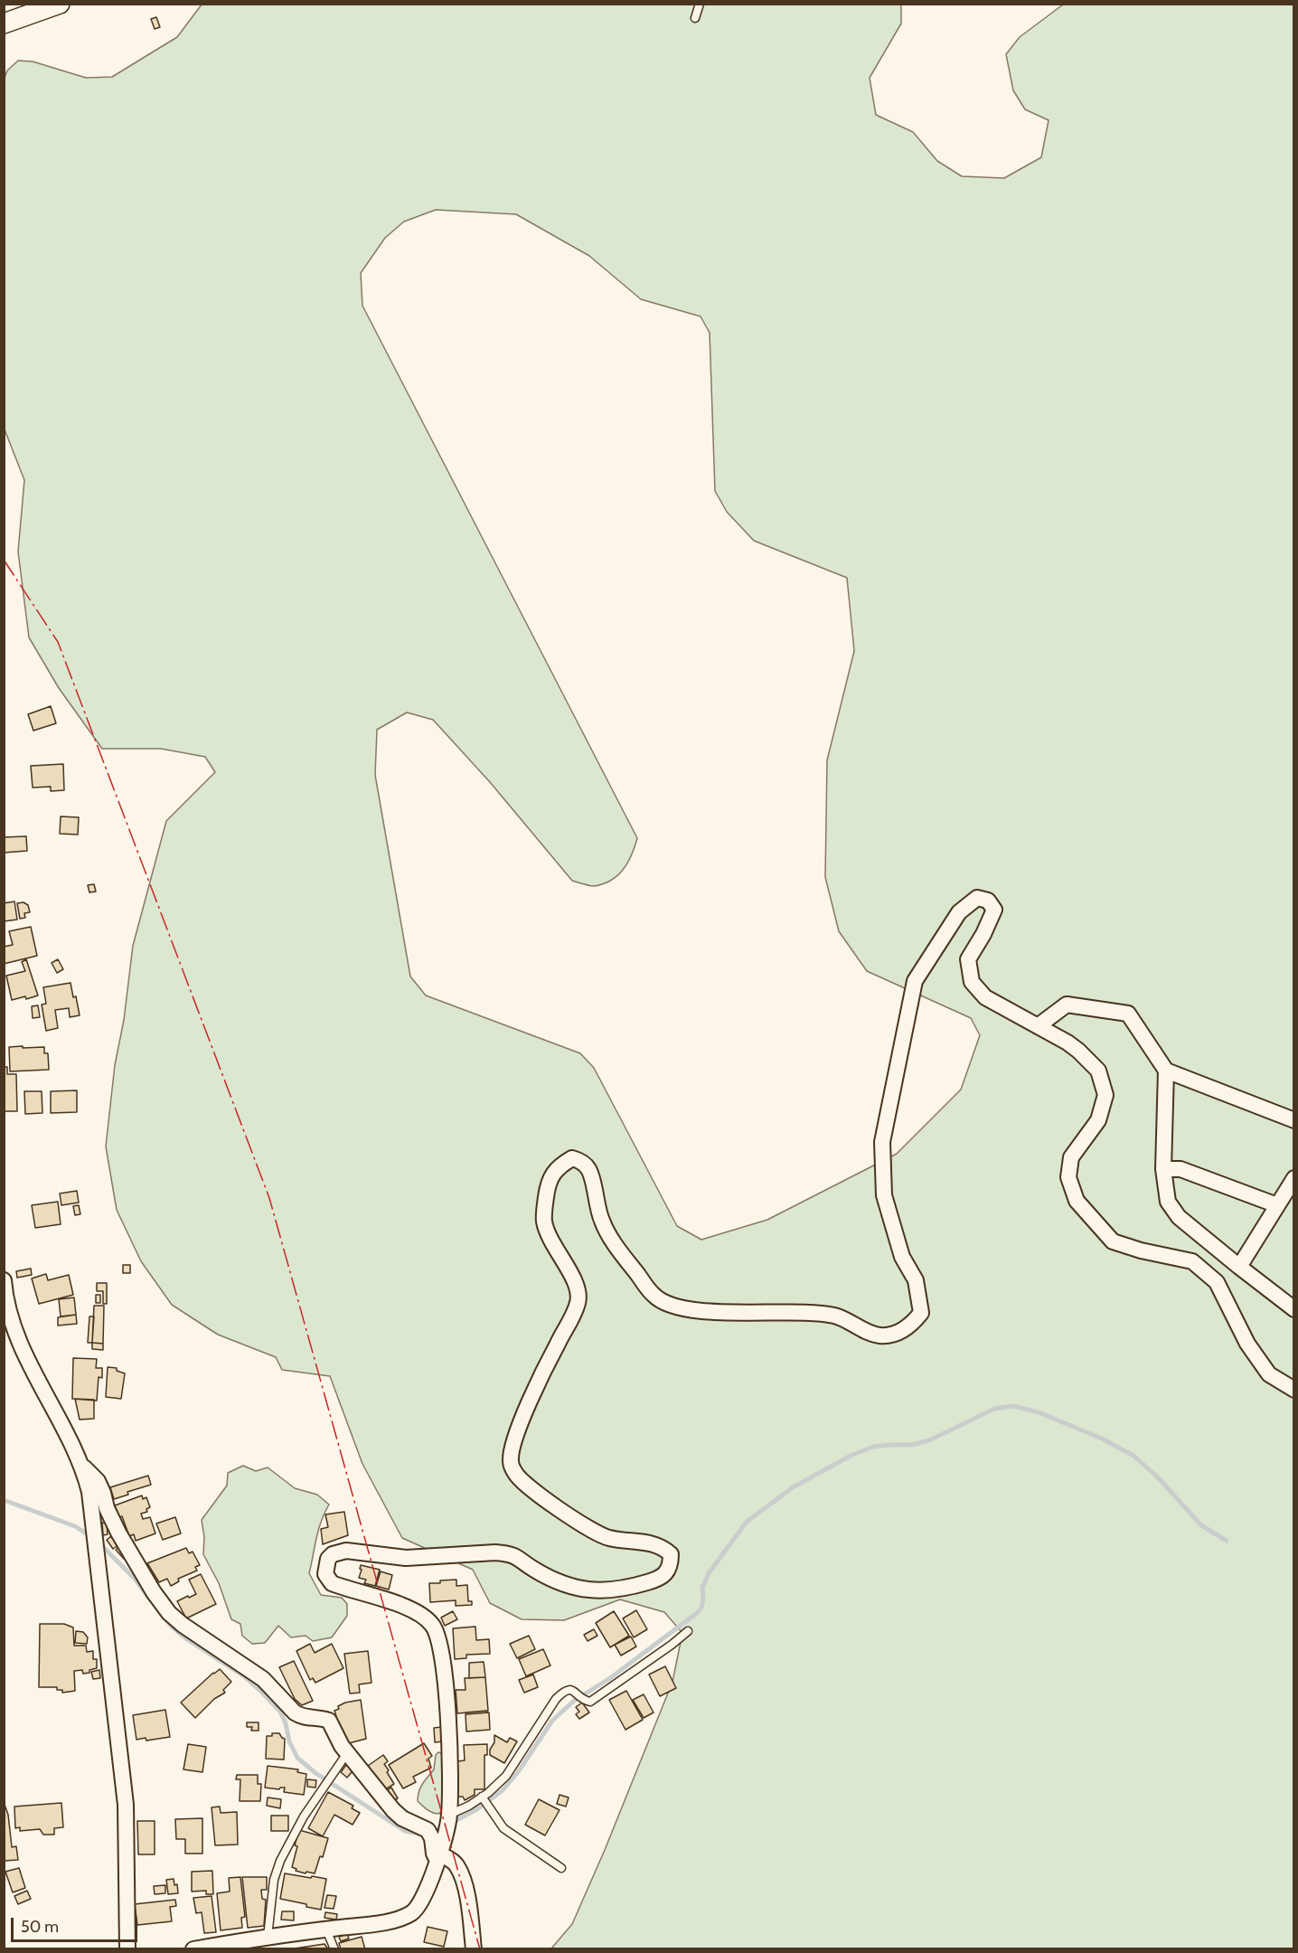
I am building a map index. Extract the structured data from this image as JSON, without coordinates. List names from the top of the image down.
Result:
{
  "scale_bar": "50 m"
}
